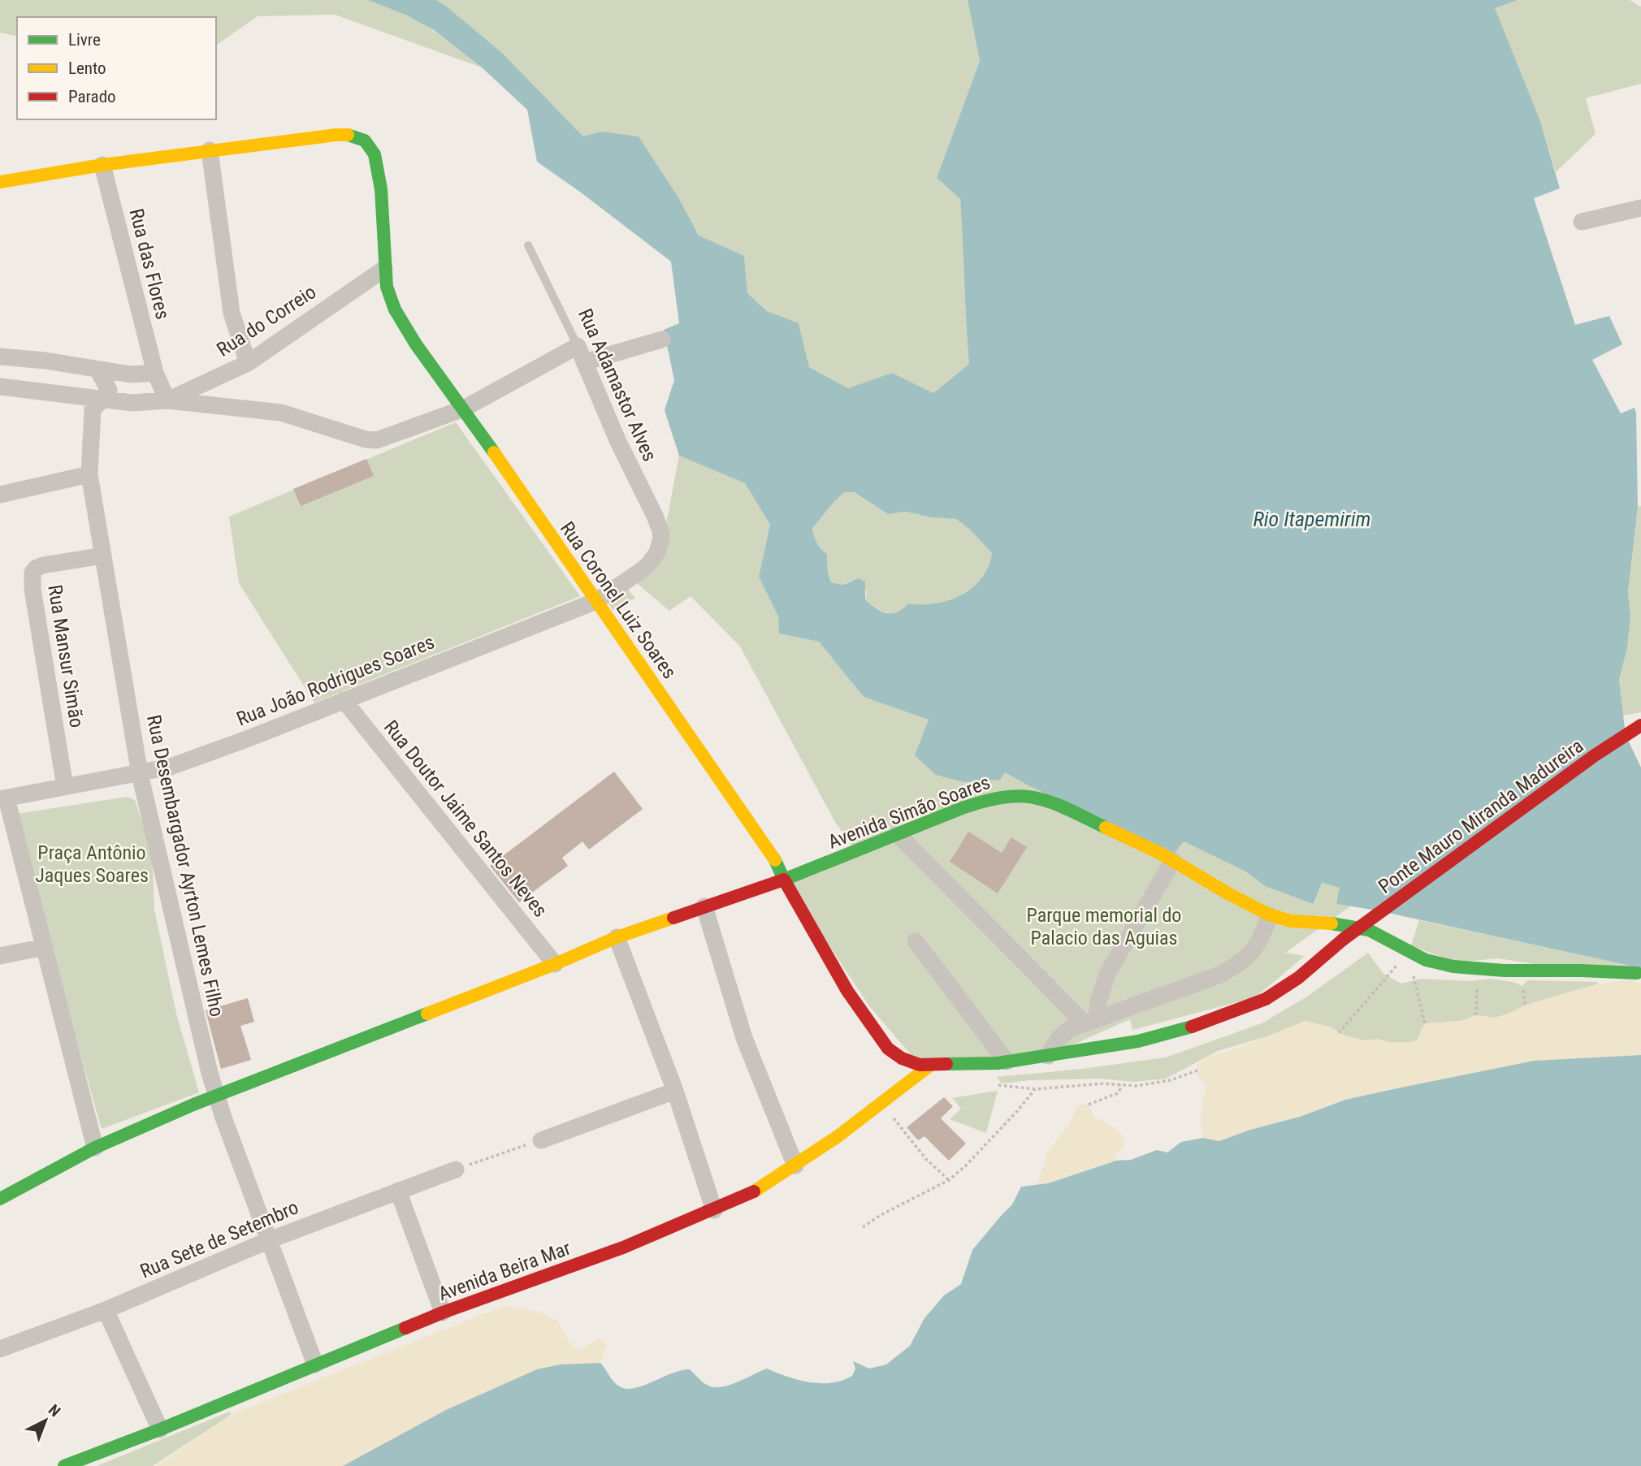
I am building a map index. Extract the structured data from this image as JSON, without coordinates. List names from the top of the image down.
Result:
{
  "streets": {
    "street": [
      "Rua das Flores",
      "Rua do Correio",
      "Rua Adamastor Alves",
      "Rua Coronel Luiz Soares",
      "Rua Mansur Simão",
      "Rua João Rodrigues Soares",
      "Avenida Simão Soares",
      "Ponte Mauro Miranda Madureira",
      "Rua Doutor Jaime Santos Neves",
      "Rua Desembargador Ayrton Lemes Filho",
      "Rua Sete de Setembro",
      "Avenida Beira Mar"
    ]
  },
  "crossings": [
    ["Rua das Flores", "Rua do Correio"],
    ["Rua das Flores", "Rua Coronel Luiz Soares"],
    ["Rua do Correio", "Rua Coronel Luiz Soares"],
    ["Rua Adamastor Alves", "Rua João Rodrigues Soares"],
    ["Rua Coronel Luiz Soares", "Rua João Rodrigues Soares"],
    ["Rua Coronel Luiz Soares", "Avenida Simão Soares"],
    ["Rua Coronel Luiz Soares", "Ponte Mauro Miranda Madureira"],
    ["Rua Coronel Luiz Soares", "Avenida Beira Mar"],
    ["Rua Mansur Simão", "Rua João Rodrigues Soares"],
    ["Rua Mansur Simão", "Rua Desembargador Ayrton Lemes Filho"],
    ["Rua João Rodrigues Soares", "Rua Doutor Jaime Santos Neves"],
    ["Rua João Rodrigues Soares", "Rua Desembargador Ayrton Lemes Filho"],
    ["Avenida Simão Soares", "Rua Doutor Jaime Santos Neves"],
    ["Avenida Simão Soares", "Rua Desembargador Ayrton Lemes Filho"],
    ["Rua Desembargador Ayrton Lemes Filho", "Rua Sete de Setembro"],
    ["Rua Desembargador Ayrton Lemes Filho", "Avenida Beira Mar"]
  ],
  "water": ["Rio Itapemirim"],
  "parks": ["Praça Antônio Jaques Soares", "Parque memorial do Palacio das Aguias"],
  "legend": ["Livre", "Lento", "Parado"],
  "north": "top right"
}
